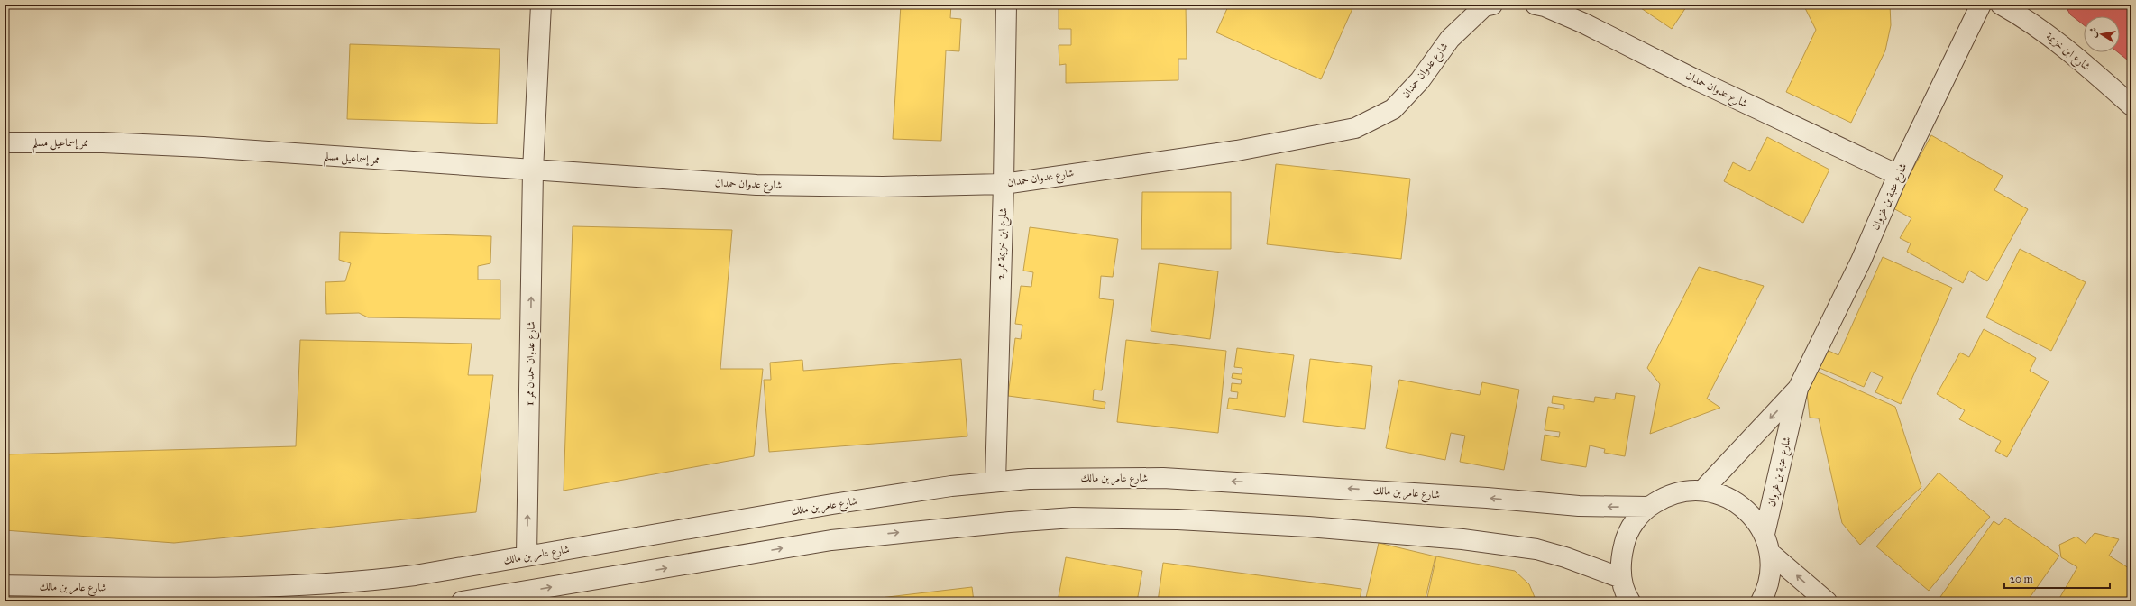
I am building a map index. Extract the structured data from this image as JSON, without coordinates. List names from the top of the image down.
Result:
{
  "streets": {
    "street": [
      "شارع ابن خزيمة",
      "شارع عدوان حمدان",
      "ممر إسماعيل مسلم",
      "شارع عتبة بن غزوان",
      "شارع ابن خزيمة ممر 2",
      "شارع عدوان حمدان ممر 1",
      "شارع عامر بن مالك"
    ]
  },
  "crossings": [
    ["شارع عدوان حمدان", "ممر إسماعيل مسلم"],
    ["شارع عدوان حمدان", "شارع عتبة بن غزوان"],
    ["شارع عدوان حمدان", "شارع ابن خزيمة ممر 2"],
    ["شارع عدوان حمدان", "شارع عدوان حمدان ممر 1"],
    ["ممر إسماعيل مسلم", "شارع عدوان حمدان ممر 1"],
    ["شارع ابن خزيمة ممر 2", "شارع عامر بن مالك"],
    ["شارع عدوان حمدان ممر 1", "شارع عامر بن مالك"]
  ],
  "one_way": ["شارع عدوان حمدان ممر 1"],
  "scale_bar": "20 m",
  "north": "left"
}
